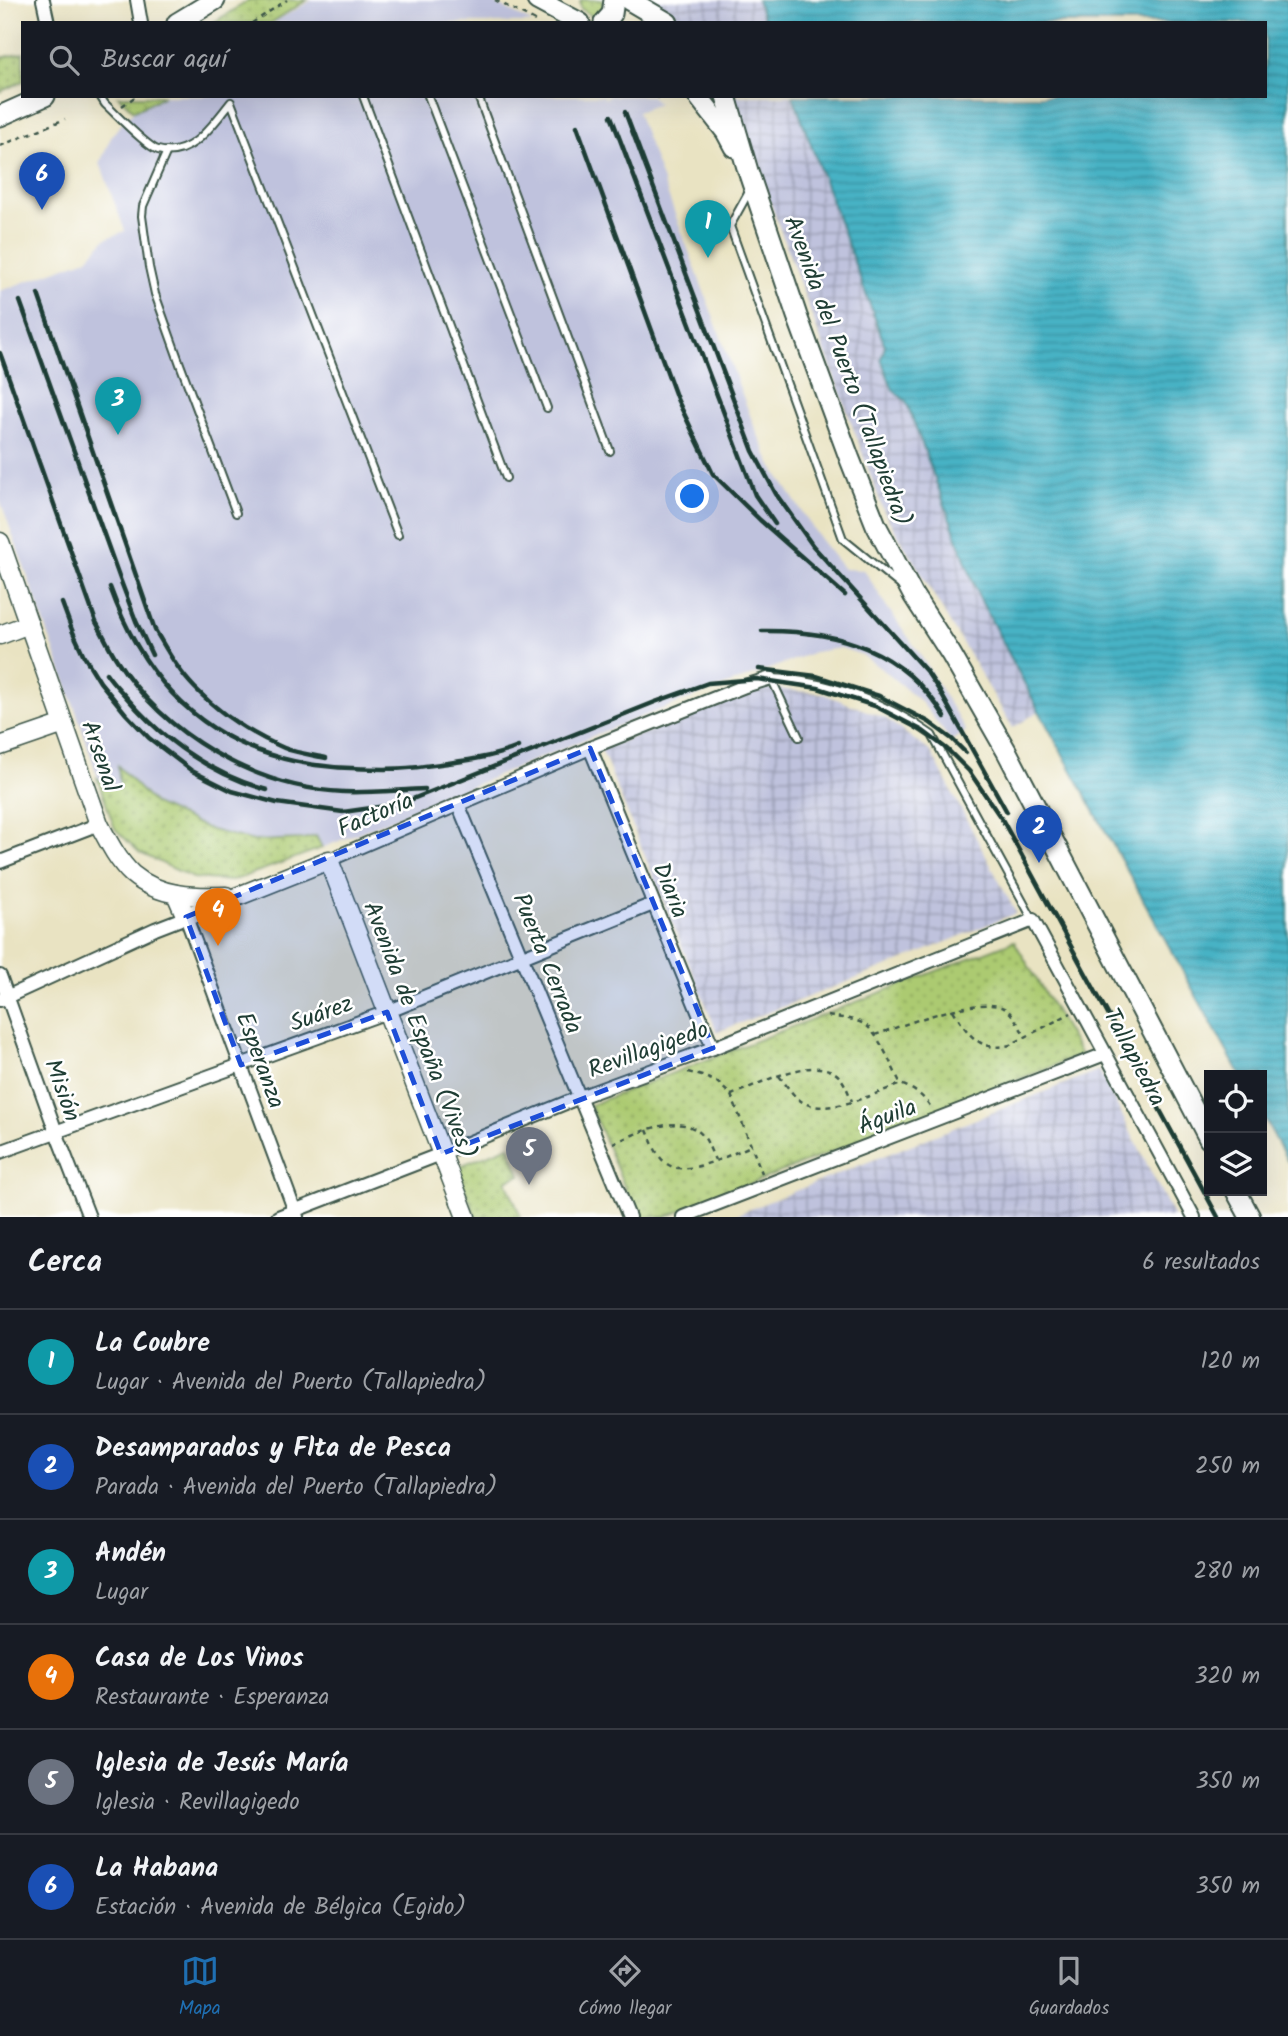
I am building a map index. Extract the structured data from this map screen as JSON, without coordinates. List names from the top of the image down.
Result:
{
  "streets": {
    "main road": ["Avenida del Puerto (Tallapiedra)"],
    "street": [
      "Arsenal",
      "Factoría",
      "Diaria",
      "Puerta Cerrada",
      "Suárez",
      "Avenida de España (Vives)",
      "Revillagigedo",
      "Tallapiedra",
      "Esperanza",
      "Misión",
      "Águila"
    ]
  },
  "crossings": [
    ["Arsenal", "Factoría"],
    ["Factoría", "Diaria"],
    ["Factoría", "Puerta Cerrada"],
    ["Factoría", "Avenida de España (Vives)"],
    ["Factoría", "Esperanza"],
    ["Factoría", "Misión"],
    ["Diaria", "Suárez"],
    ["Diaria", "Revillagigedo"],
    ["Puerta Cerrada", "Suárez"],
    ["Puerta Cerrada", "Revillagigedo"],
    ["Suárez", "Avenida de España (Vives)"],
    ["Suárez", "Esperanza"],
    ["Suárez", "Misión"],
    ["Avenida de España (Vives)", "Revillagigedo"],
    ["Revillagigedo", "Tallapiedra"],
    ["Revillagigedo", "Esperanza"],
    ["Tallapiedra", "Águila"]
  ],
  "page": {
    "search": "Buscar aquí",
    "pins": [
      "6",
      "1",
      "3",
      "2",
      "4",
      "5"
    ],
    "heading": ["Cerca", "6 resultados"],
    "list": [
      {
        "mark": "1",
        "name": "La Coubre",
        "note": "Lugar · Avenida del Puerto (Tallapiedra)",
        "value": "120 m"
      },
      {
        "mark": "2",
        "name": "Desamparados y Flta de Pesca",
        "note": "Parada · Avenida del Puerto (Tallapiedra)",
        "value": "250 m"
      },
      {
        "mark": "3",
        "name": "Andén",
        "note": "Lugar",
        "value": "280 m"
      },
      {
        "mark": "4",
        "name": "Casa de Los Vinos",
        "note": "Restaurante · Esperanza",
        "value": "320 m"
      },
      {
        "mark": "5",
        "name": "Iglesia de Jesús María",
        "note": "Iglesia · Revillagigedo",
        "value": "350 m"
      },
      {
        "mark": "6",
        "name": "La Habana",
        "note": "Estación · Avenida de Bélgica (Egido)",
        "value": "350 m"
      }
    ],
    "nav": ["Mapa", "Cómo llegar", "Guardados"]
  }
}
